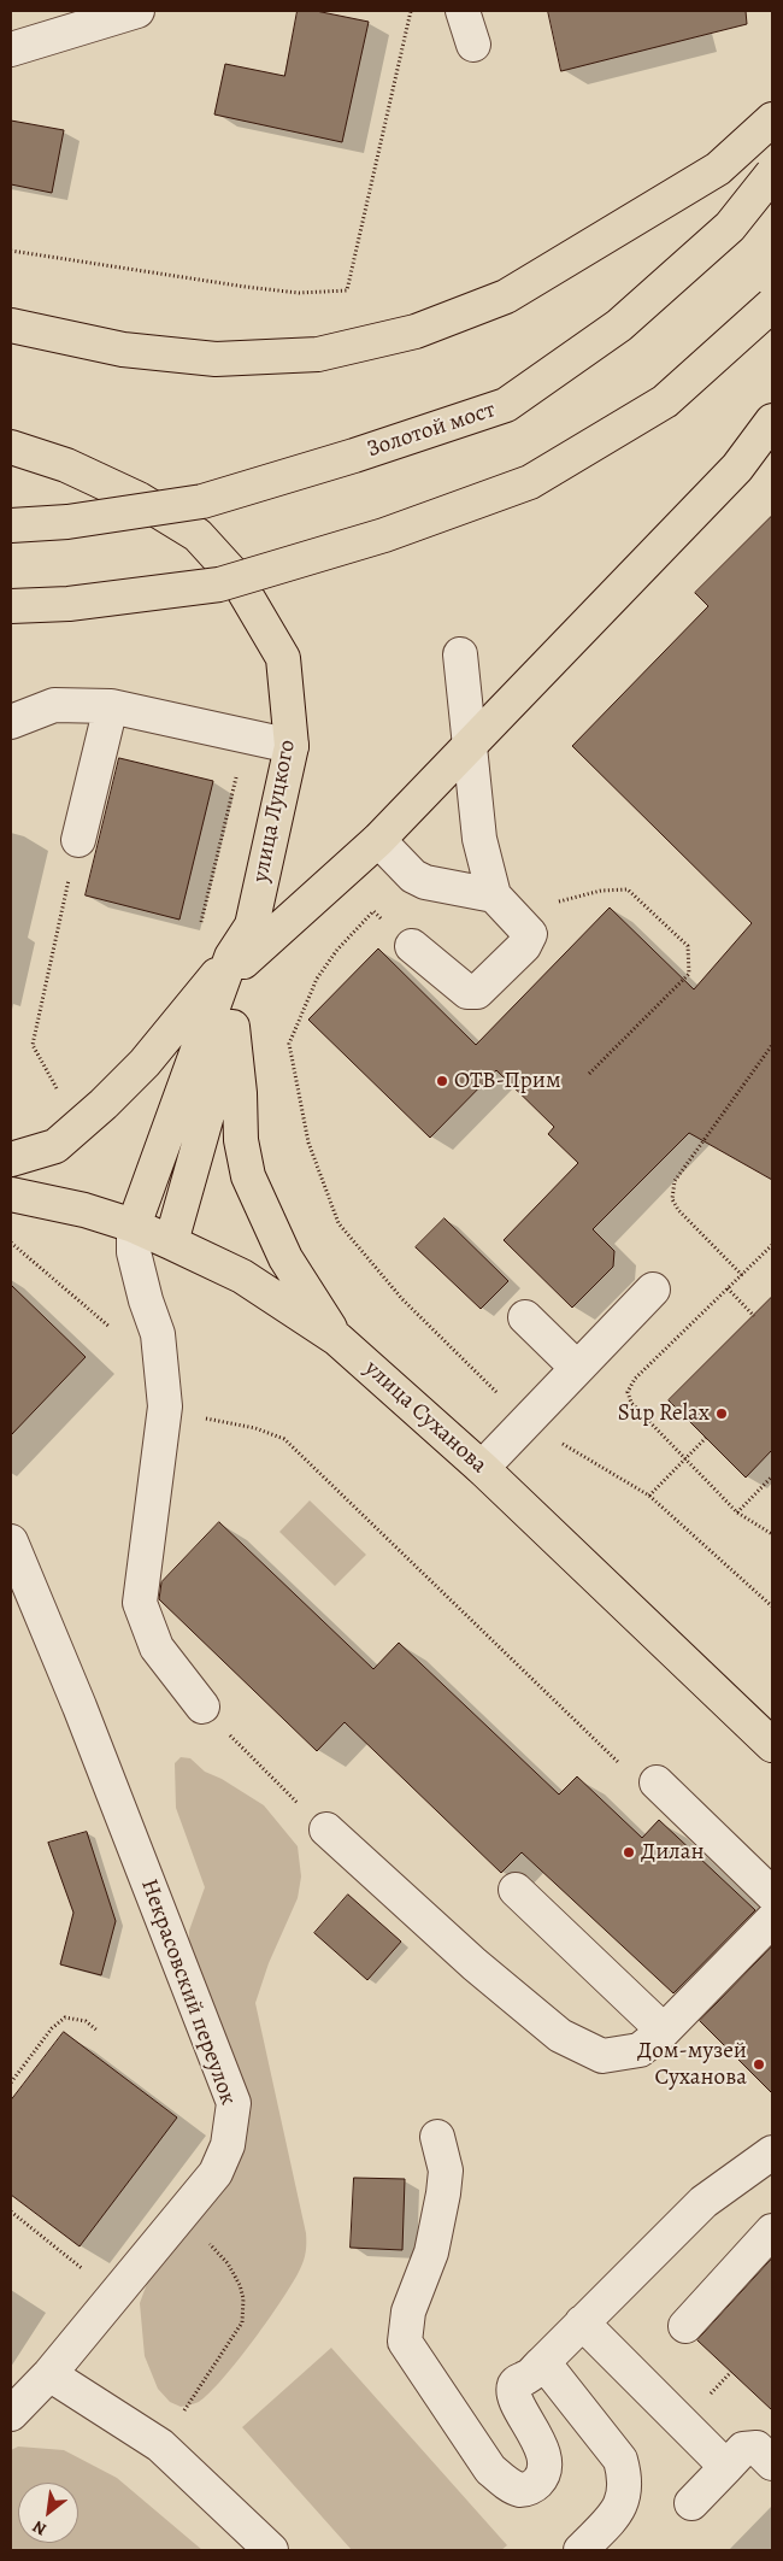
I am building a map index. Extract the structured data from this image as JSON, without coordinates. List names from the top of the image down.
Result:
{
  "streets": {
    "main road": ["Золотой мост", "улица Луцкого", "улица Суханова"],
    "street": ["Некрасовский переулок"]
  },
  "crossings": [
    ["улица Луцкого", "улица Суханова"]
  ],
  "places": [
    "ОТВ-Прим",
    "Sup Relax",
    "Дилан",
    "Дом-музей Суханова"
  ],
  "north": "bottom left"
}
